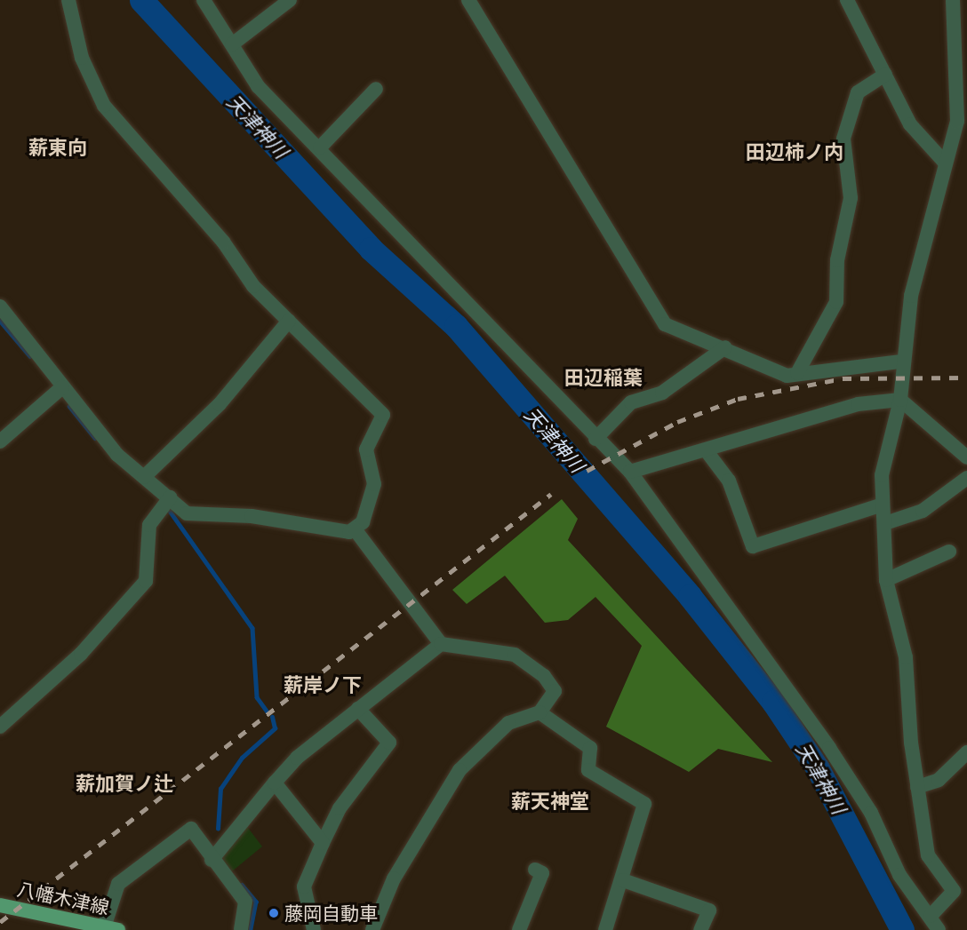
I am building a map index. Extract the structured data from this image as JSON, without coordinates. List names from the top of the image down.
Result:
{
  "streets": {
    "main road": ["八幡木津線"]
  },
  "districts": [
    "薪東向",
    "田辺柿ノ内",
    "田辺稲葉",
    "薪岸ノ下",
    "薪加賀ノ辻",
    "薪天神堂"
  ],
  "water": ["天津神川"],
  "places": ["藤岡自動車"]
}
